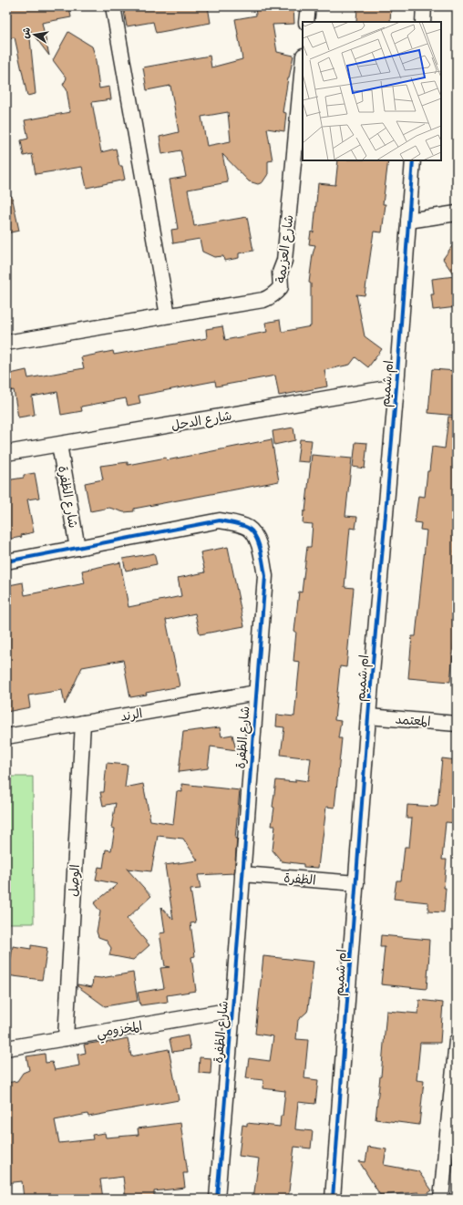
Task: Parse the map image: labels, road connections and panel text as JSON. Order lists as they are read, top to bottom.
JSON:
{
  "streets": {
    "street": [
      "شارع العزيمة",
      "ام شميم",
      "شارع الدحل",
      "شارع الظفرة",
      "الرند",
      "المعتمد",
      "الظفرة",
      "الوصل",
      "المخزومي"
    ]
  },
  "crossings": [
    ["ام شميم", "شارع الدحل"],
    ["ام شميم", "المعتمد"],
    ["ام شميم", "الظفرة"],
    ["شارع الدحل", "شارع الظفرة"],
    ["شارع الظفرة", "الرند"],
    ["شارع الظفرة", "الظفرة"],
    ["شارع الظفرة", "المخزومي"],
    ["الرند", "الوصل"],
    ["الوصل", "المخزومي"]
  ],
  "north": "left"
}
